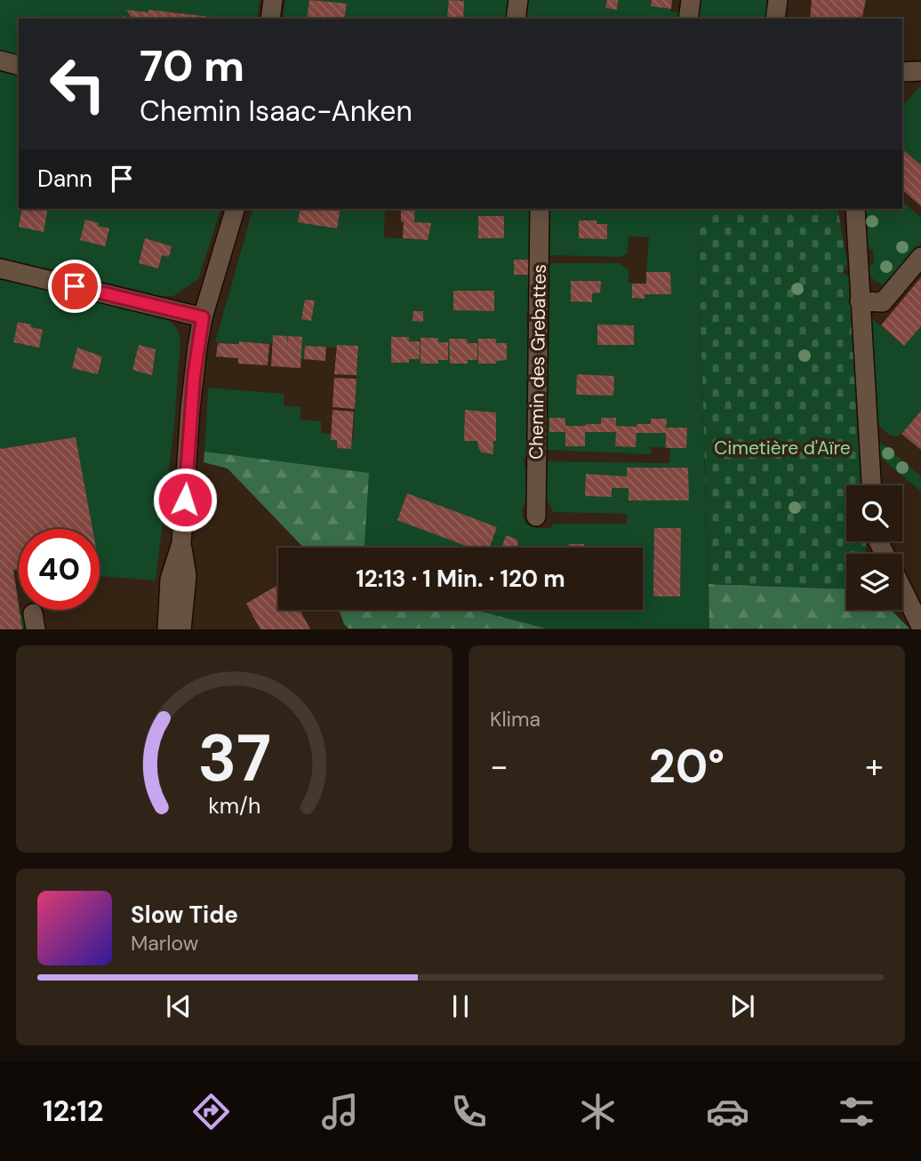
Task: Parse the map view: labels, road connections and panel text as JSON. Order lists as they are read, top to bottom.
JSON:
{
  "streets": {
    "street": ["Chemin des Grebattes"]
  },
  "parks": ["Cimetière d'Aïre"],
  "page": {
    "turn": ["70 m", "Chemin Isaac-Anken"],
    "then": "Dann",
    "limit": "40",
    "trip": "12:13 · 1 Min. · 120 m",
    "tile": "Klima",
    "heat": ["−", "20°", "+"],
    "song": ["Slow Tide", "Marlow"],
    "tabs": "12:12",
    "gauge": ["37", "km/h"]
  }
}
